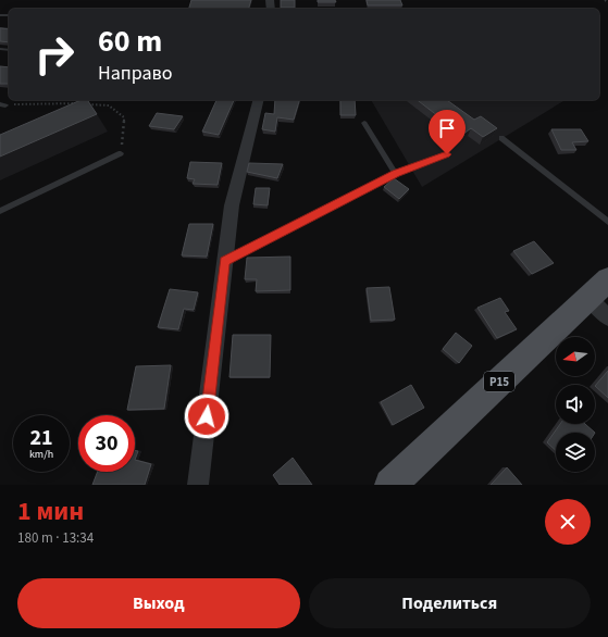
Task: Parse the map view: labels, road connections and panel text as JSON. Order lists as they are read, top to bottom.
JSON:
{
  "streets": {
    "main road": ["Р15"]
  },
  "north": "left",
  "page": {
    "turn": ["60 m", "Направо"],
    "speed": "21 km/h",
    "limit": "30",
    "heading": ["1 мин", "180 m · 13:34"],
    "buttons": ["Выход", "Поделиться"]
  }
}
